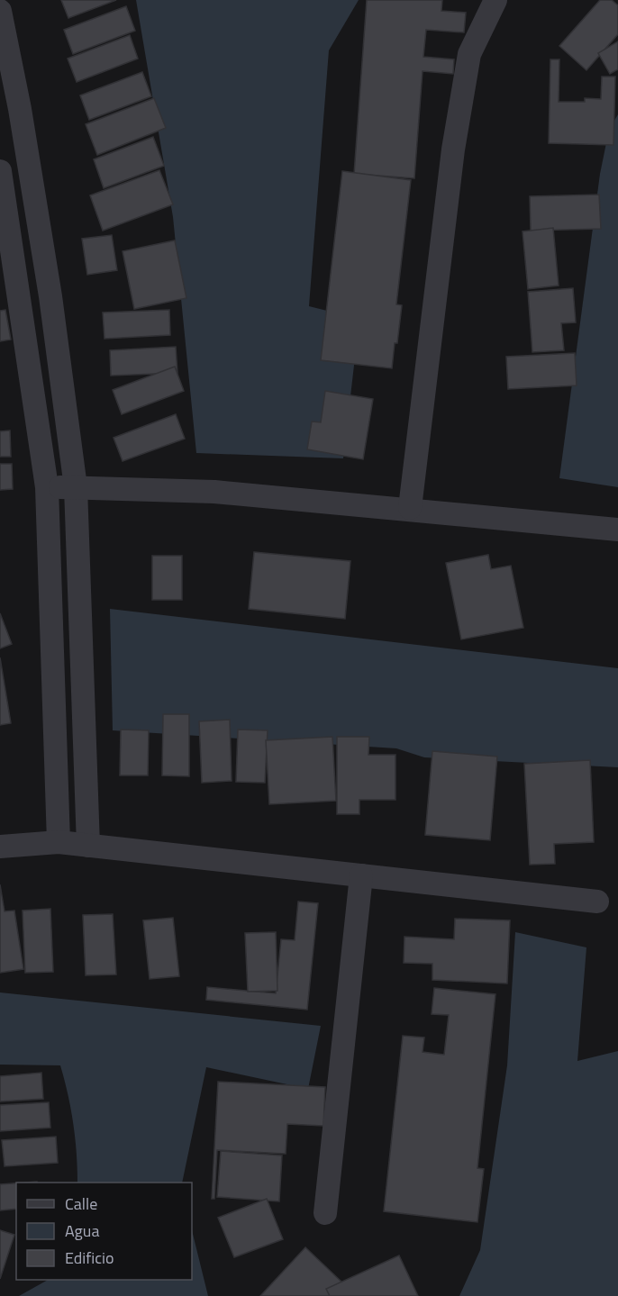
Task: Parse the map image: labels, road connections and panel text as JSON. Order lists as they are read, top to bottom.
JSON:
{
  "legend": ["Calle", "Agua", "Edificio"]
}
